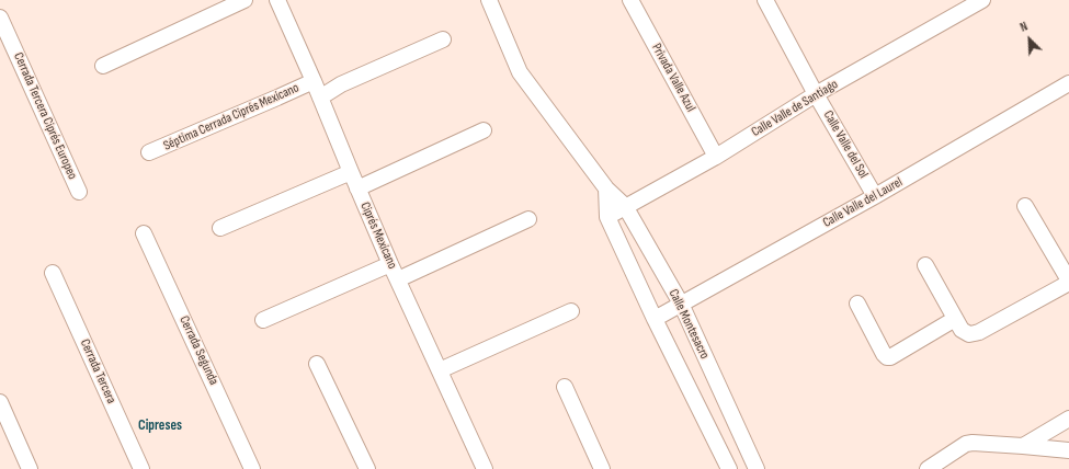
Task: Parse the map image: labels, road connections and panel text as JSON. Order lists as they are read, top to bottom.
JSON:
{
  "streets": {
    "street": [
      "Privada Valle Azul",
      "Calle Valle de Santiago",
      "Cerrada Tercera Ciprés Europeo",
      "Séptima Cerrada Ciprés Mexicano",
      "Calle Valle del Sol",
      "Calle Valle del Laurel",
      "Ciprés Mexicano",
      "Calle Montesacro",
      "Cerrada Segunda",
      "Cerrada Tercera"
    ]
  },
  "crossings": [
    ["Privada Valle Azul", "Calle Valle de Santiago"],
    ["Calle Valle de Santiago", "Calle Valle del Sol"],
    ["Calle Valle de Santiago", "Calle Montesacro"],
    ["Séptima Cerrada Ciprés Mexicano", "Ciprés Mexicano"],
    ["Calle Valle del Sol", "Calle Valle del Laurel"],
    ["Calle Valle del Laurel", "Calle Montesacro"]
  ],
  "districts": ["Cipreses"],
  "north": "top left"
}
